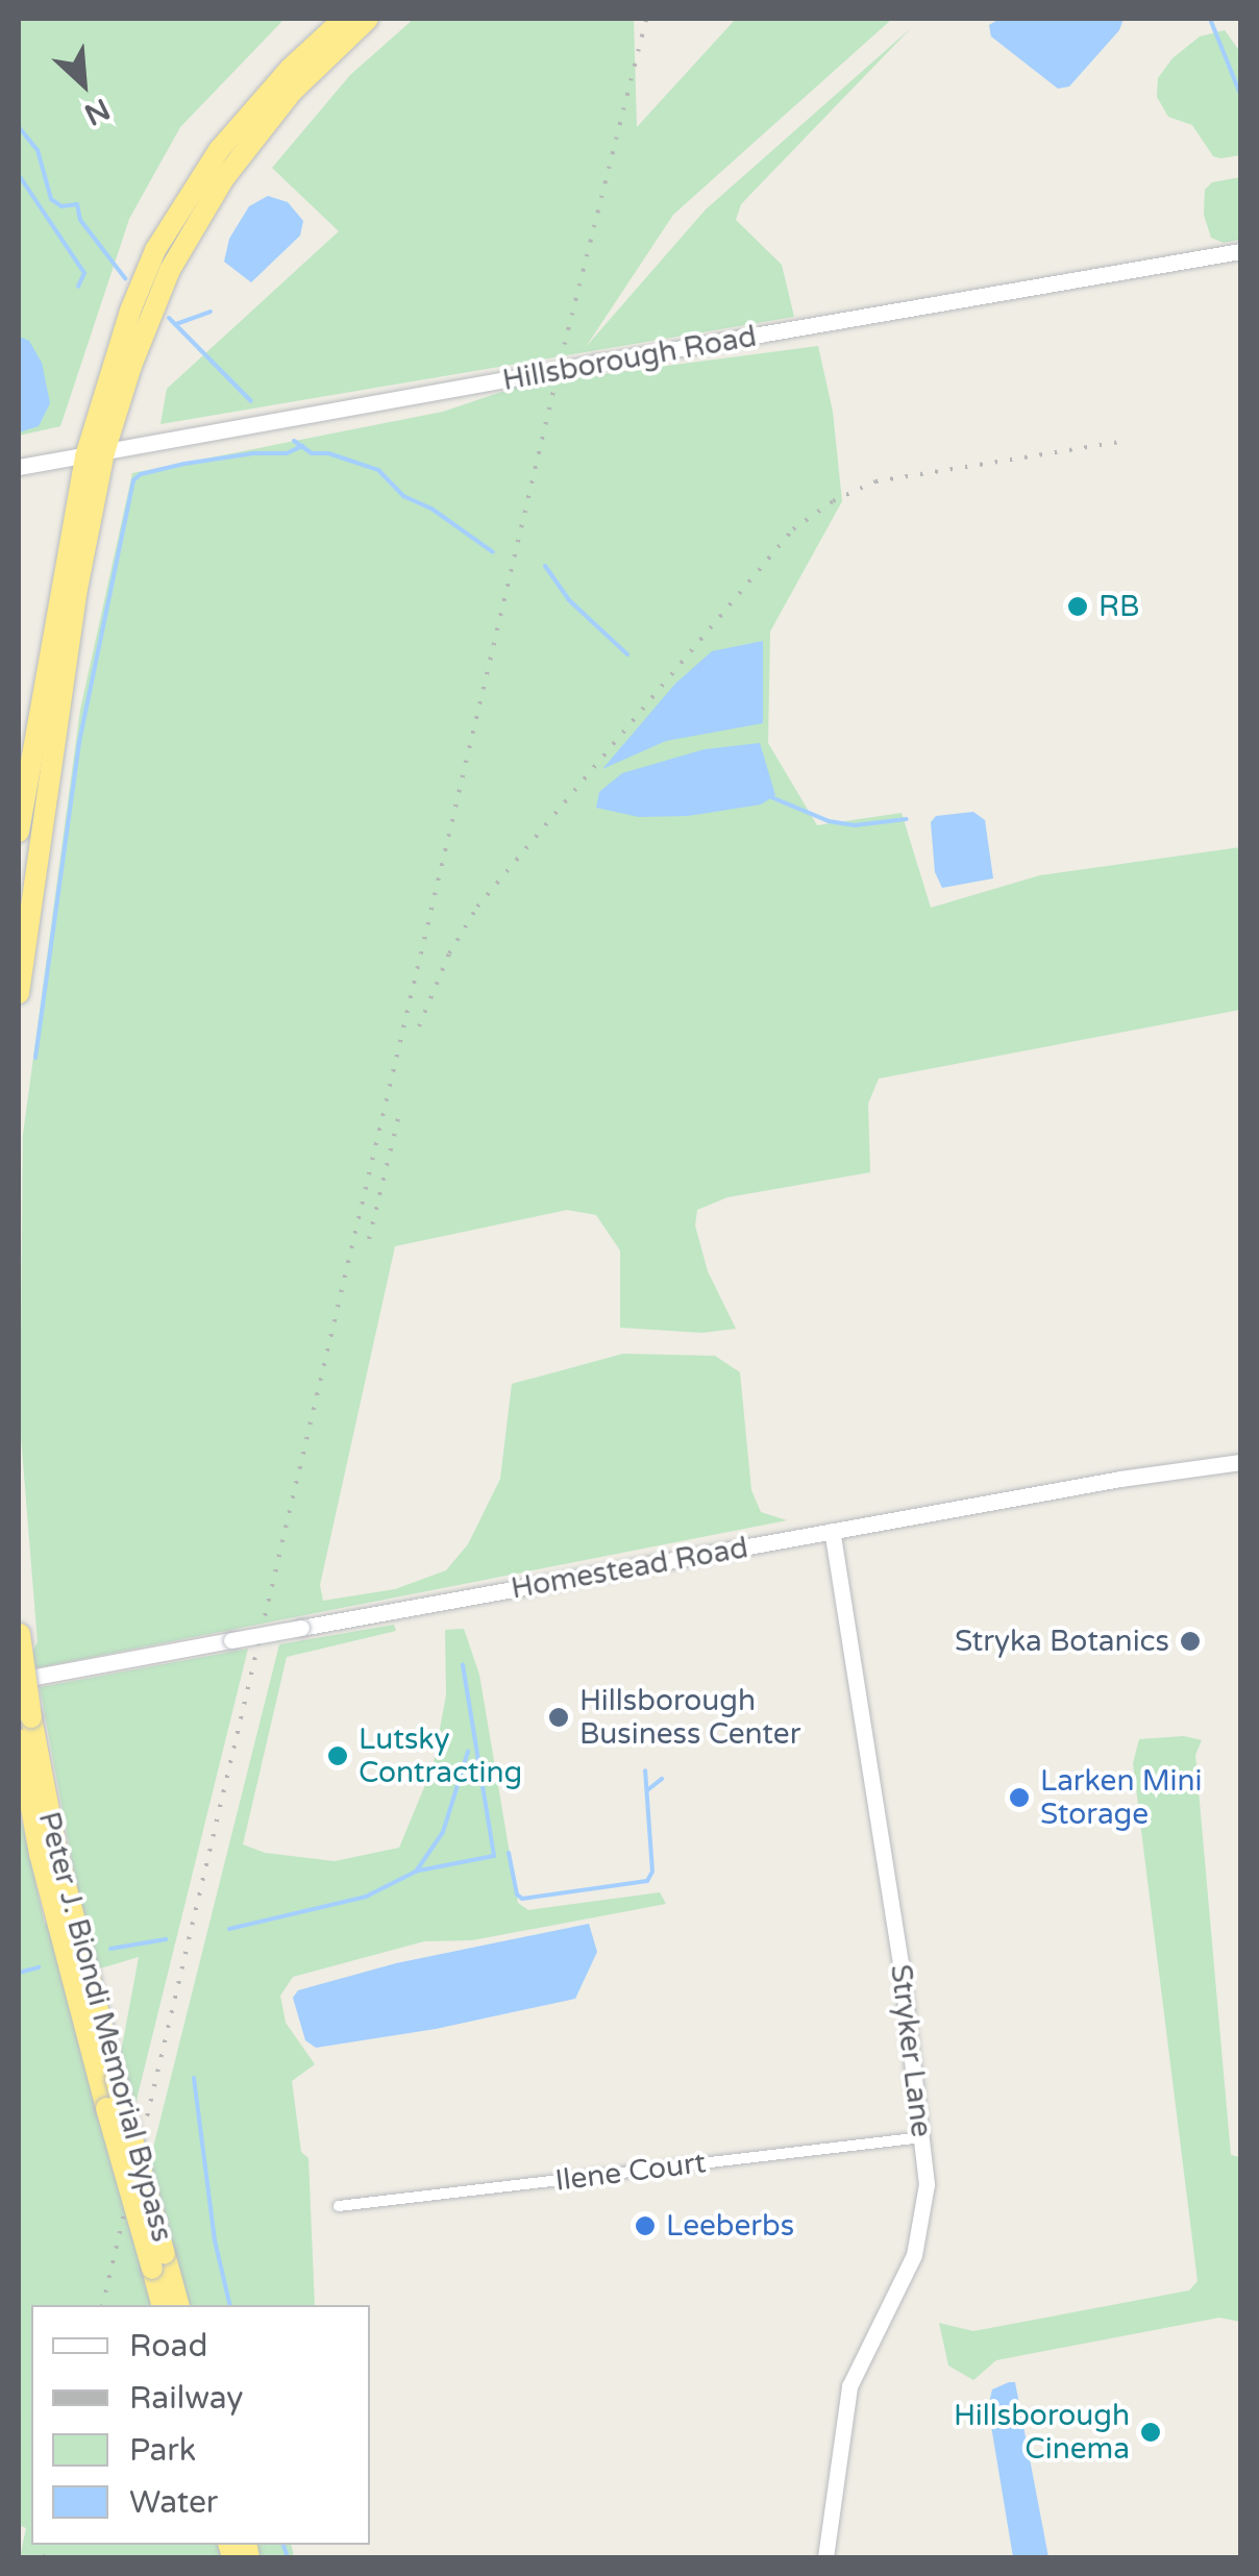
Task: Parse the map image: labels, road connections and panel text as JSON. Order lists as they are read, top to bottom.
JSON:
{
  "streets": {
    "highway": ["Peter J. Biondi Memorial Bypass"],
    "street": [
      "Hillsborough Road",
      "Homestead Road",
      "Stryker Lane",
      "Ilene Court"
    ]
  },
  "crossings": [
    ["Homestead Road", "Stryker Lane"],
    ["Stryker Lane", "Ilene Court"]
  ],
  "places": [
    "RB",
    "Stryka Botanics",
    "Hillsborough Business Center",
    "Lutsky Contracting",
    "Larken Mini Storage",
    "Leeberbs",
    "Hillsborough Cinema"
  ],
  "legend": [
    "Road",
    "Railway",
    "Park",
    "Water"
  ],
  "north": "bottom right"
}
